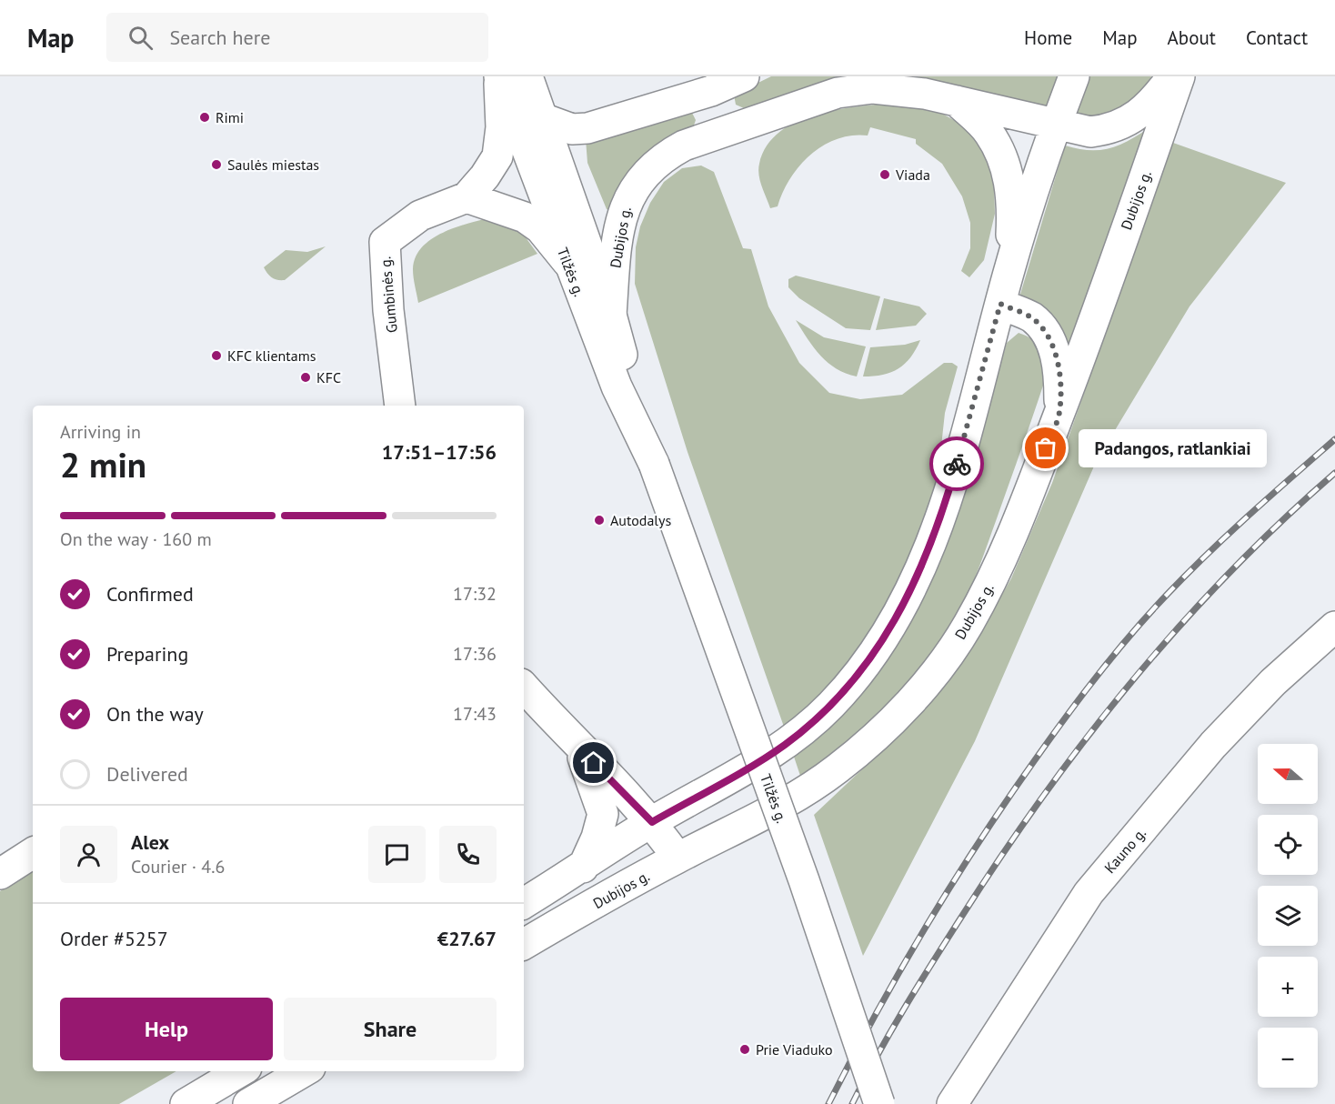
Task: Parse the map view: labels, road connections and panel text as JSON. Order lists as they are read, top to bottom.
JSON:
{
  "streets": {
    "main road": [
      "Dubijos g.",
      "Tilžės g.",
      "Gumbinės g.",
      "Kauno g."
    ]
  },
  "crossings": [
    ["Dubijos g.", "Tilžės g."]
  ],
  "places": [
    "Rimi",
    "Saulės miestas",
    "Viada",
    "KFC klientams",
    "KFC",
    "Padangos, ratlankiai",
    "Autodalys",
    "Prie Viaduko"
  ],
  "north": "left",
  "page": {
    "header": "Map",
    "search": "Search here",
    "nav": [
      "Home",
      "Map",
      "About",
      "Contact"
    ],
    "heading": ["2 min", "Arriving in", "17:51–17:56"],
    "panel": [
      "Alex",
      "Courier · 4.6",
      "Order #5257",
      "€27.67"
    ],
    "bubble": "Padangos, ratlankiai",
    "bar": "On the way · 160 m",
    "list": [
      ["Confirmed", "17:32"],
      ["Preparing", "17:36"],
      ["On the way", "17:43"],
      "Delivered"
    ],
    "map_buttons": ["+", "−"],
    "buttons": ["Help", "Share"]
  }
}
